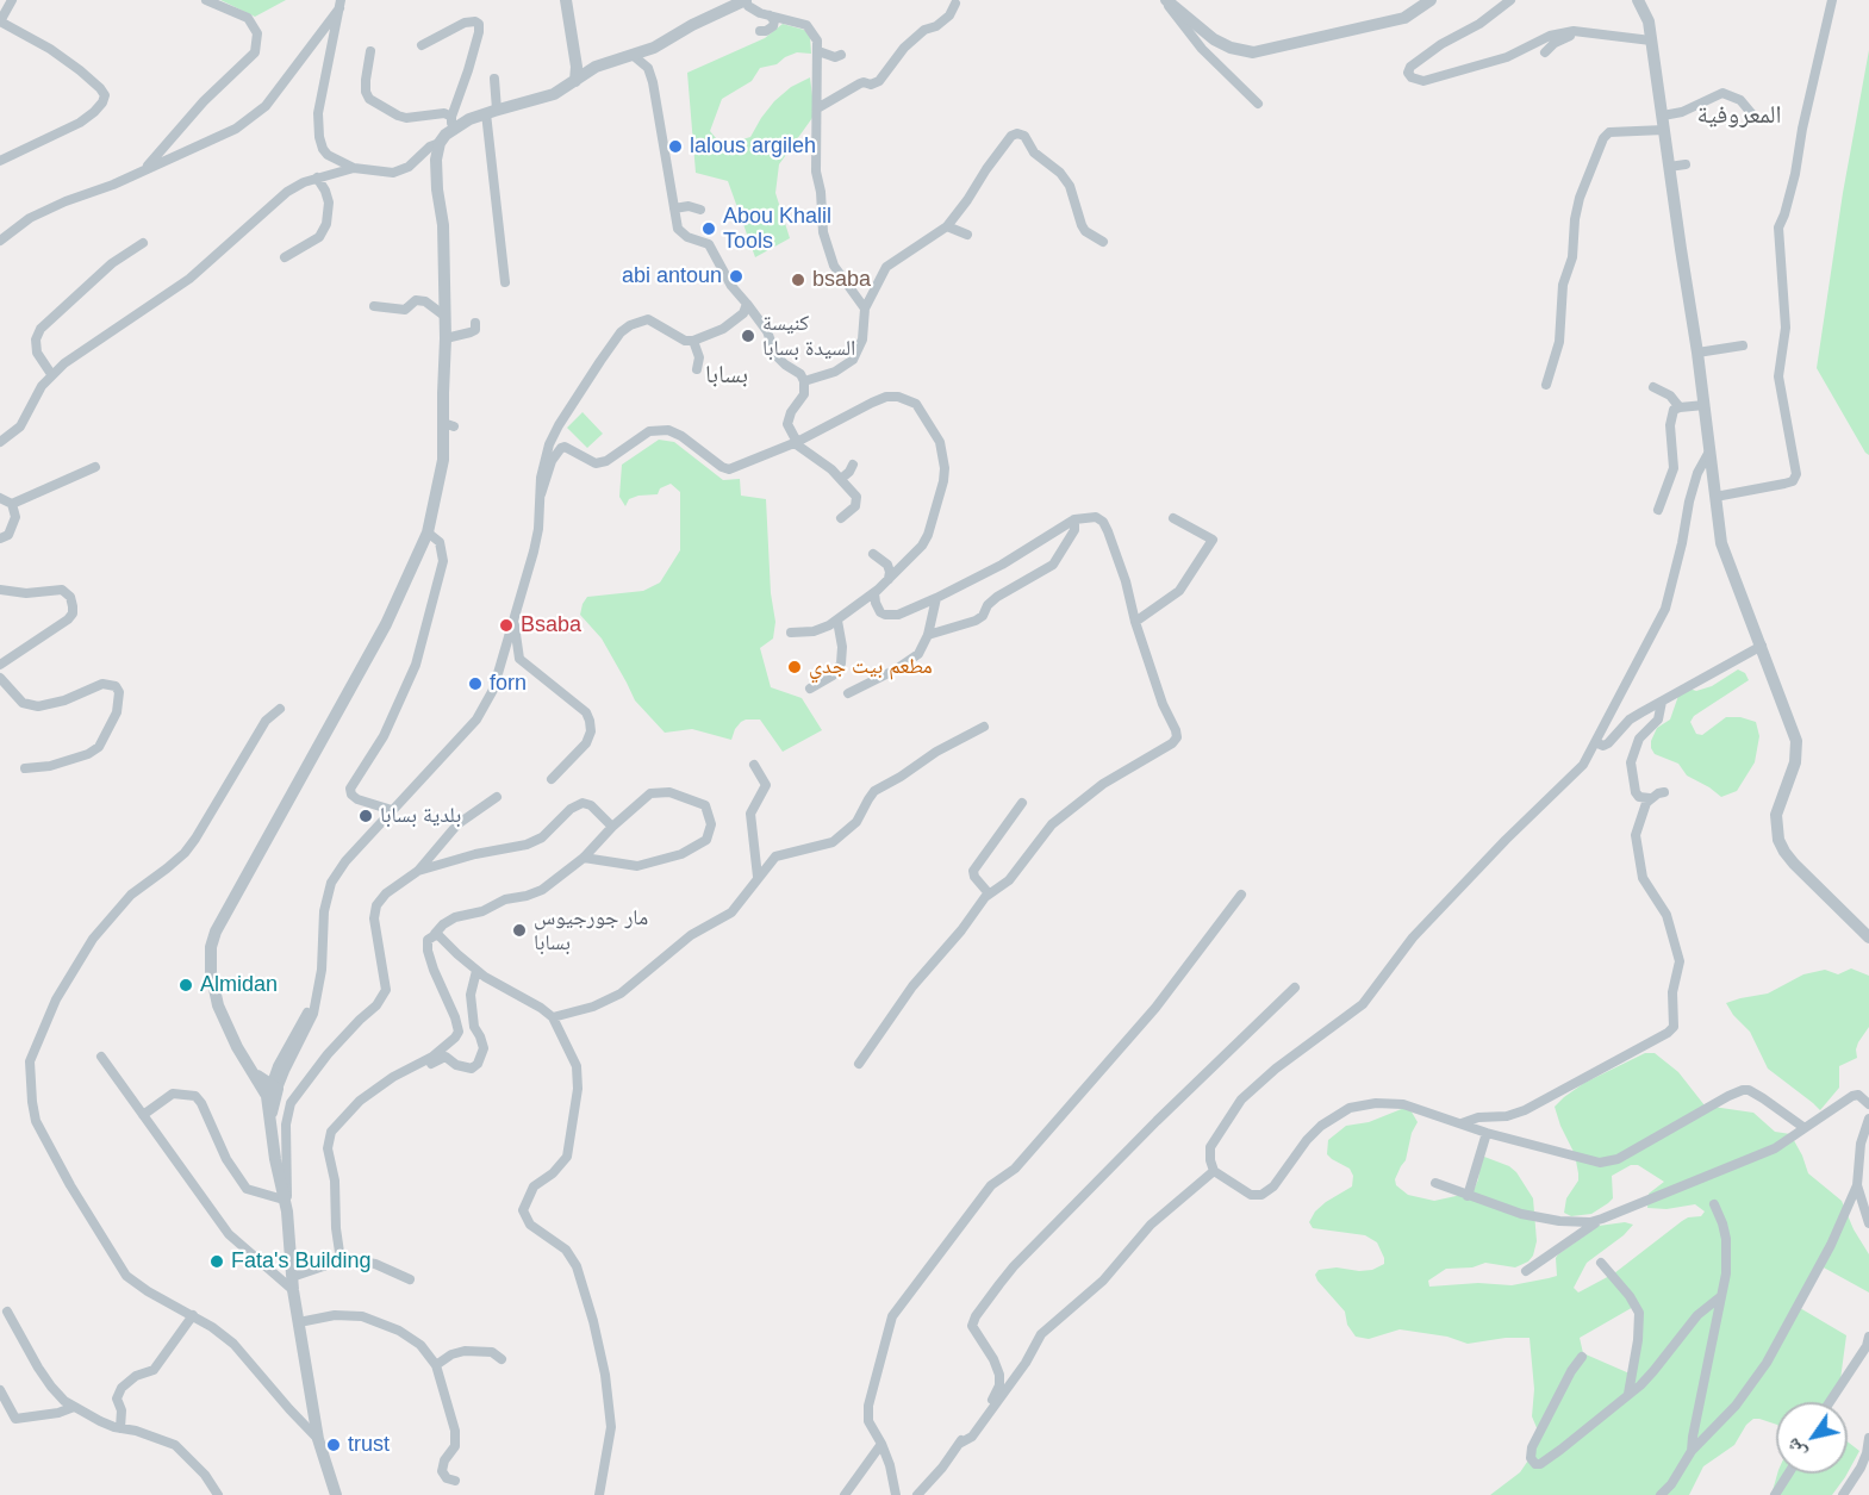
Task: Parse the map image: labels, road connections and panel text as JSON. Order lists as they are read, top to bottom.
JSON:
{
  "districts": ["المعروفية", "بسابا"],
  "places": [
    "lalous argileh",
    "Abou Khalil Tools",
    "abi antoun",
    "bsaba",
    "كنيسة السيدة بسابا",
    "Bsaba",
    "مطعم بيت جدي",
    "forn",
    "بلدية بسابا",
    "مار جورجيوس بسابا",
    "Almidan",
    "Fata's Building",
    "trust"
  ],
  "north": "bottom left"
}
